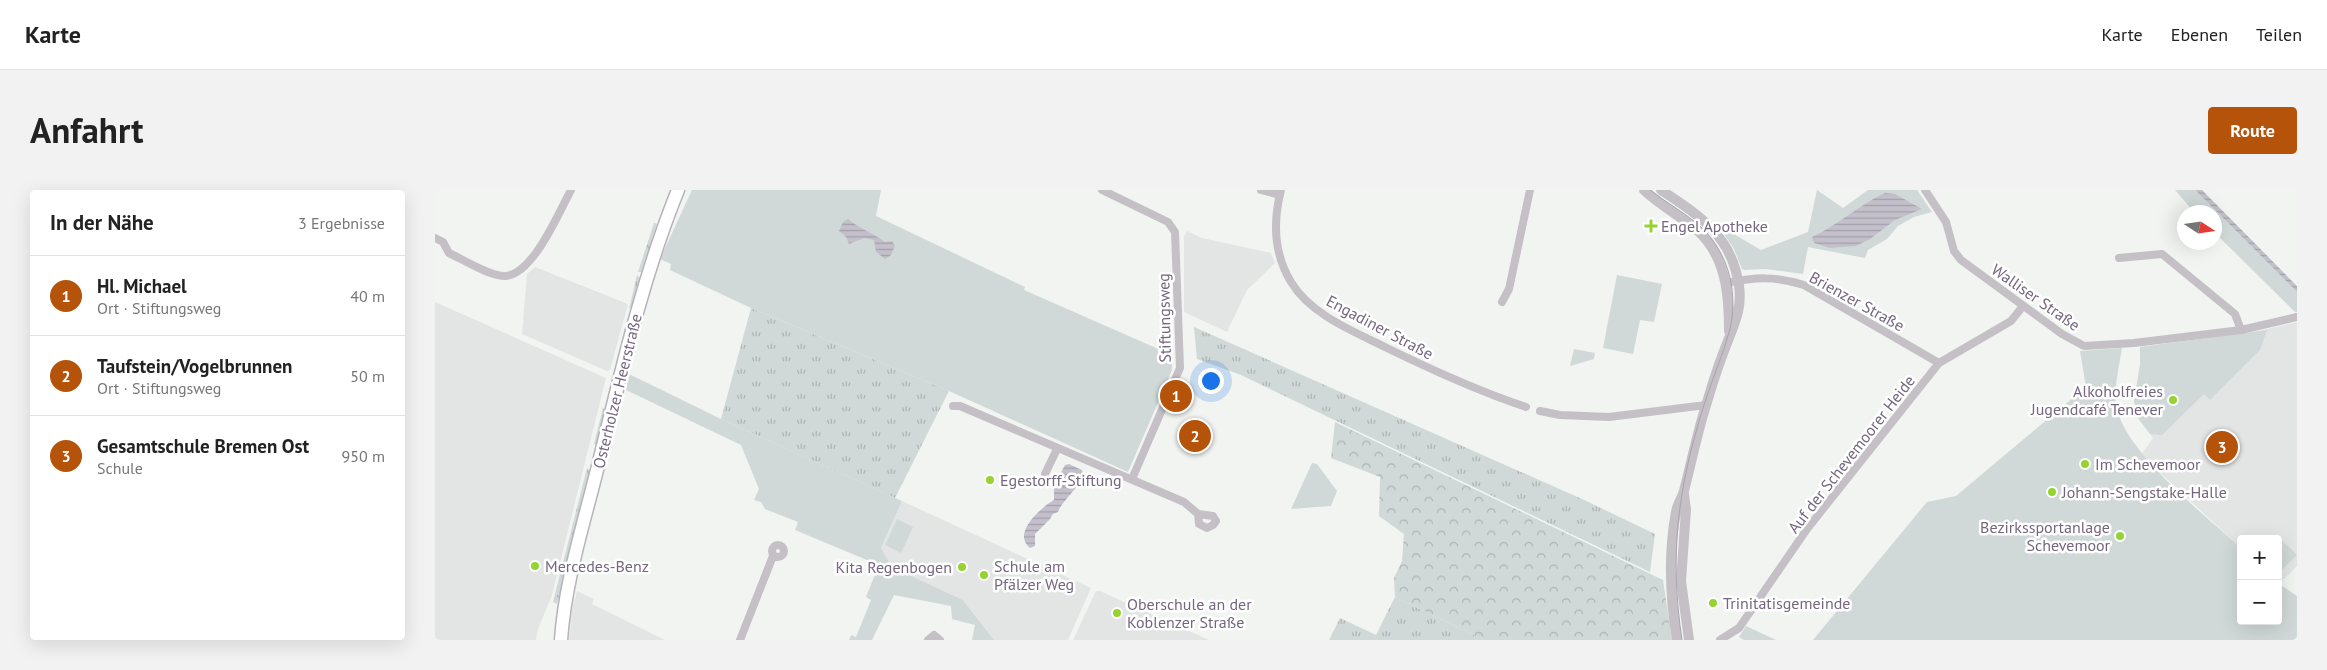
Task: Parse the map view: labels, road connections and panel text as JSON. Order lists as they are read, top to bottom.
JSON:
{
  "streets": {
    "main road": ["Osterholzer Heerstraße"],
    "street": [
      "Walliser Straße",
      "Brienzer Straße",
      "Stiftungsweg",
      "Engadiner Straße",
      "Auf der Schevemoorer Heide"
    ]
  },
  "crossings": [
    ["Walliser Straße", "Auf der Schevemoorer Heide"],
    ["Brienzer Straße", "Auf der Schevemoorer Heide"]
  ],
  "places": {
    "health": ["Engel Apotheke"],
    "other": [
      "Alkoholfreies Jugendcafé Tenever",
      "Im Schevemoor",
      "Egestorff-Stiftung",
      "Johann-Sengstake-Halle",
      "Bezirkssportanlage Schevemoor",
      "Mercedes-Benz",
      "Kita Regenbogen",
      "Schule am Pfälzer Weg",
      "Trinitatisgemeinde",
      "Oberschule an der Koblenzer Straße"
    ]
  },
  "north": "right",
  "page": {
    "header": "Karte",
    "nav": ["Karte", "Ebenen", "Teilen"],
    "title": "Anfahrt",
    "buttons": "Route",
    "heading": ["In der Nähe", "3 Ergebnisse"],
    "list": [
      {
        "mark": "1",
        "name": "Hl. Michael",
        "note": "Ort · Stiftungsweg",
        "value": "40 m"
      },
      {
        "mark": "2",
        "name": "Taufstein/Vogelbrunnen",
        "note": "Ort · Stiftungsweg",
        "value": "50 m"
      },
      {
        "mark": "3",
        "name": "Gesamtschule Bremen Ost",
        "note": "Schule",
        "value": "950 m"
      }
    ],
    "pins": ["1", "2", "3"],
    "map_buttons": ["+", "−"]
  }
}
